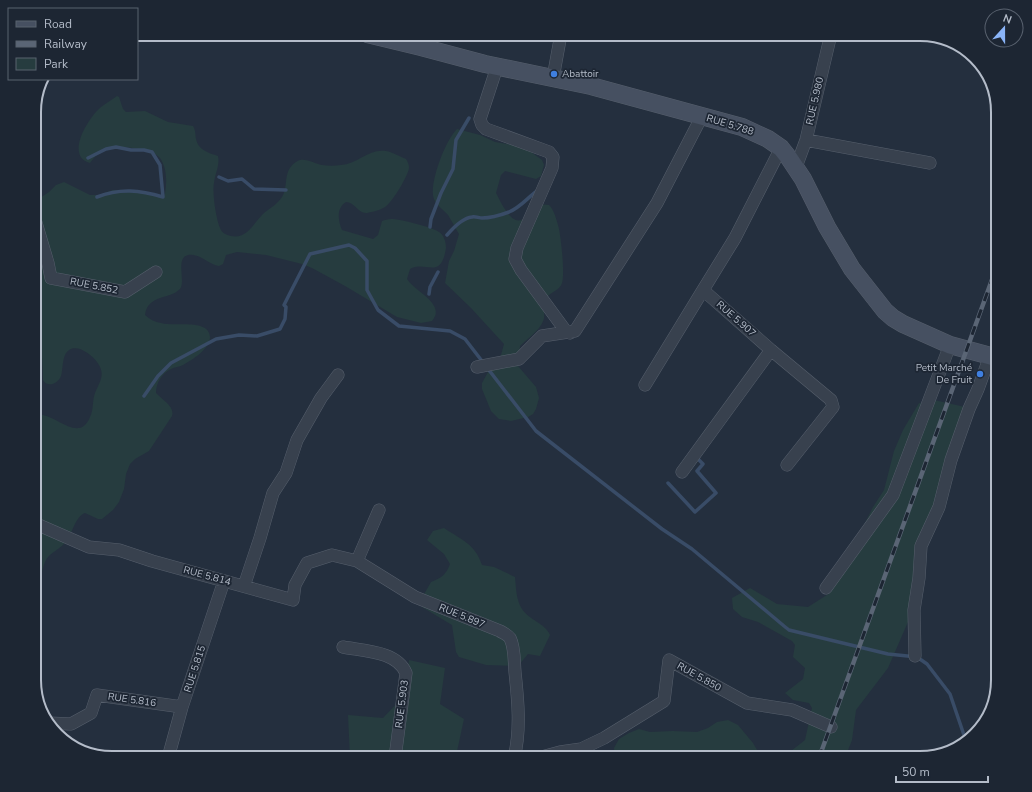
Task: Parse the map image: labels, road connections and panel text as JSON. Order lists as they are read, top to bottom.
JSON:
{
  "streets": {
    "street": [
      "RUE 5.980",
      "RUE 5.788",
      "RUE 5.852",
      "RUE 5.907",
      "RUE 5.814",
      "RUE 5.897",
      "RUE 5.815",
      "RUE 5.850",
      "RUE 5.816",
      "RUE 5.903"
    ]
  },
  "crossings": [
    ["RUE 5.980", "RUE 5.788"],
    ["RUE 5.814", "RUE 5.897"],
    ["RUE 5.814", "RUE 5.815"],
    ["RUE 5.815", "RUE 5.816"]
  ],
  "places": ["Abattoir", "Petit Marché De Fruit"],
  "legend": ["Road", "Railway", "Park"],
  "scale_bar": "50 m",
  "north": "top"
}
